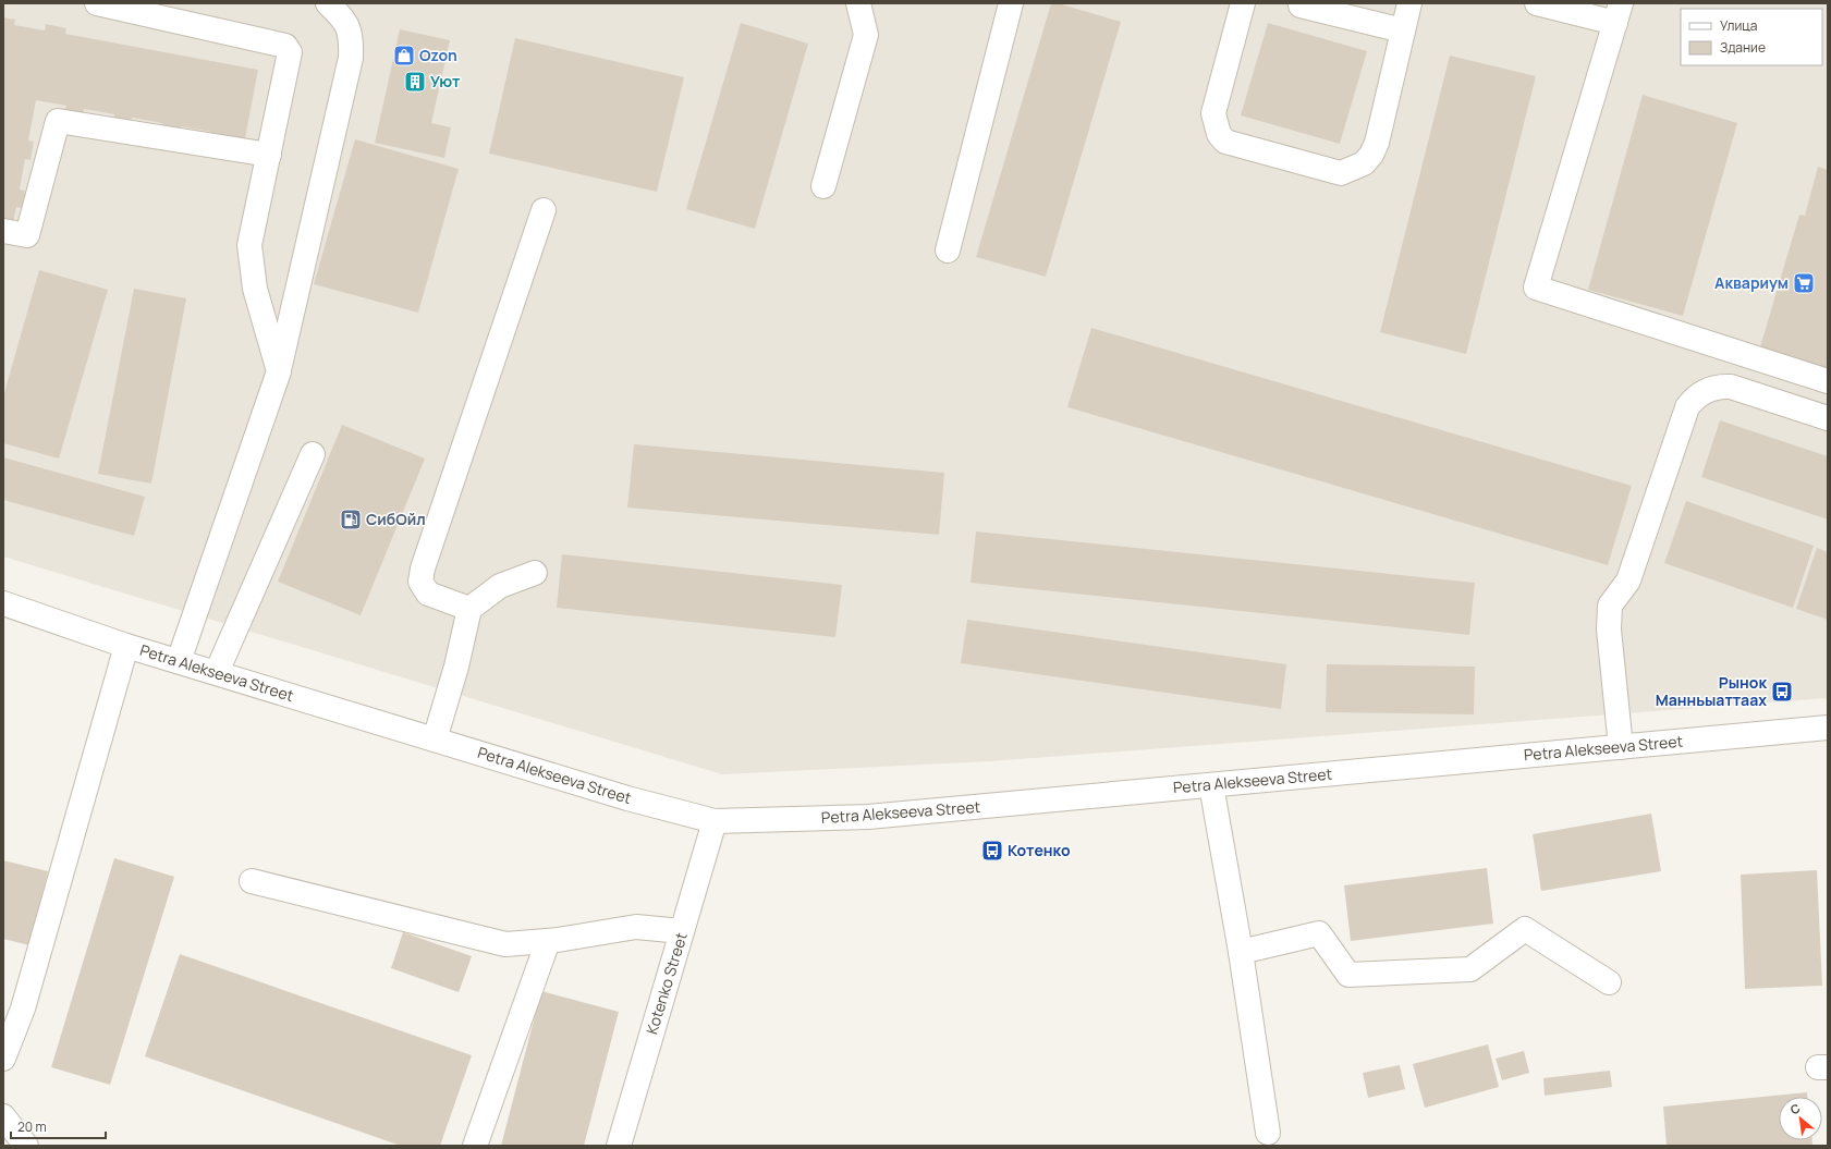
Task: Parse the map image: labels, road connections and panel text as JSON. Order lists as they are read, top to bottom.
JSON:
{
  "streets": {
    "street": ["Petra Alekseeva Street", "Kotenko Street"]
  },
  "crossings": [
    ["Petra Alekseeva Street", "Kotenko Street"]
  ],
  "places": {
    "shop": ["Ozon"],
    "building": ["Уют"],
    "supermarket": ["Аквариум"],
    "fuel station": ["СибОйл"],
    "bus stop": ["Рынок Манньыаттаах", "Котенко"]
  },
  "legend": ["Улица", "Здание"],
  "scale_bar": "20 m",
  "north": "top left"
}
